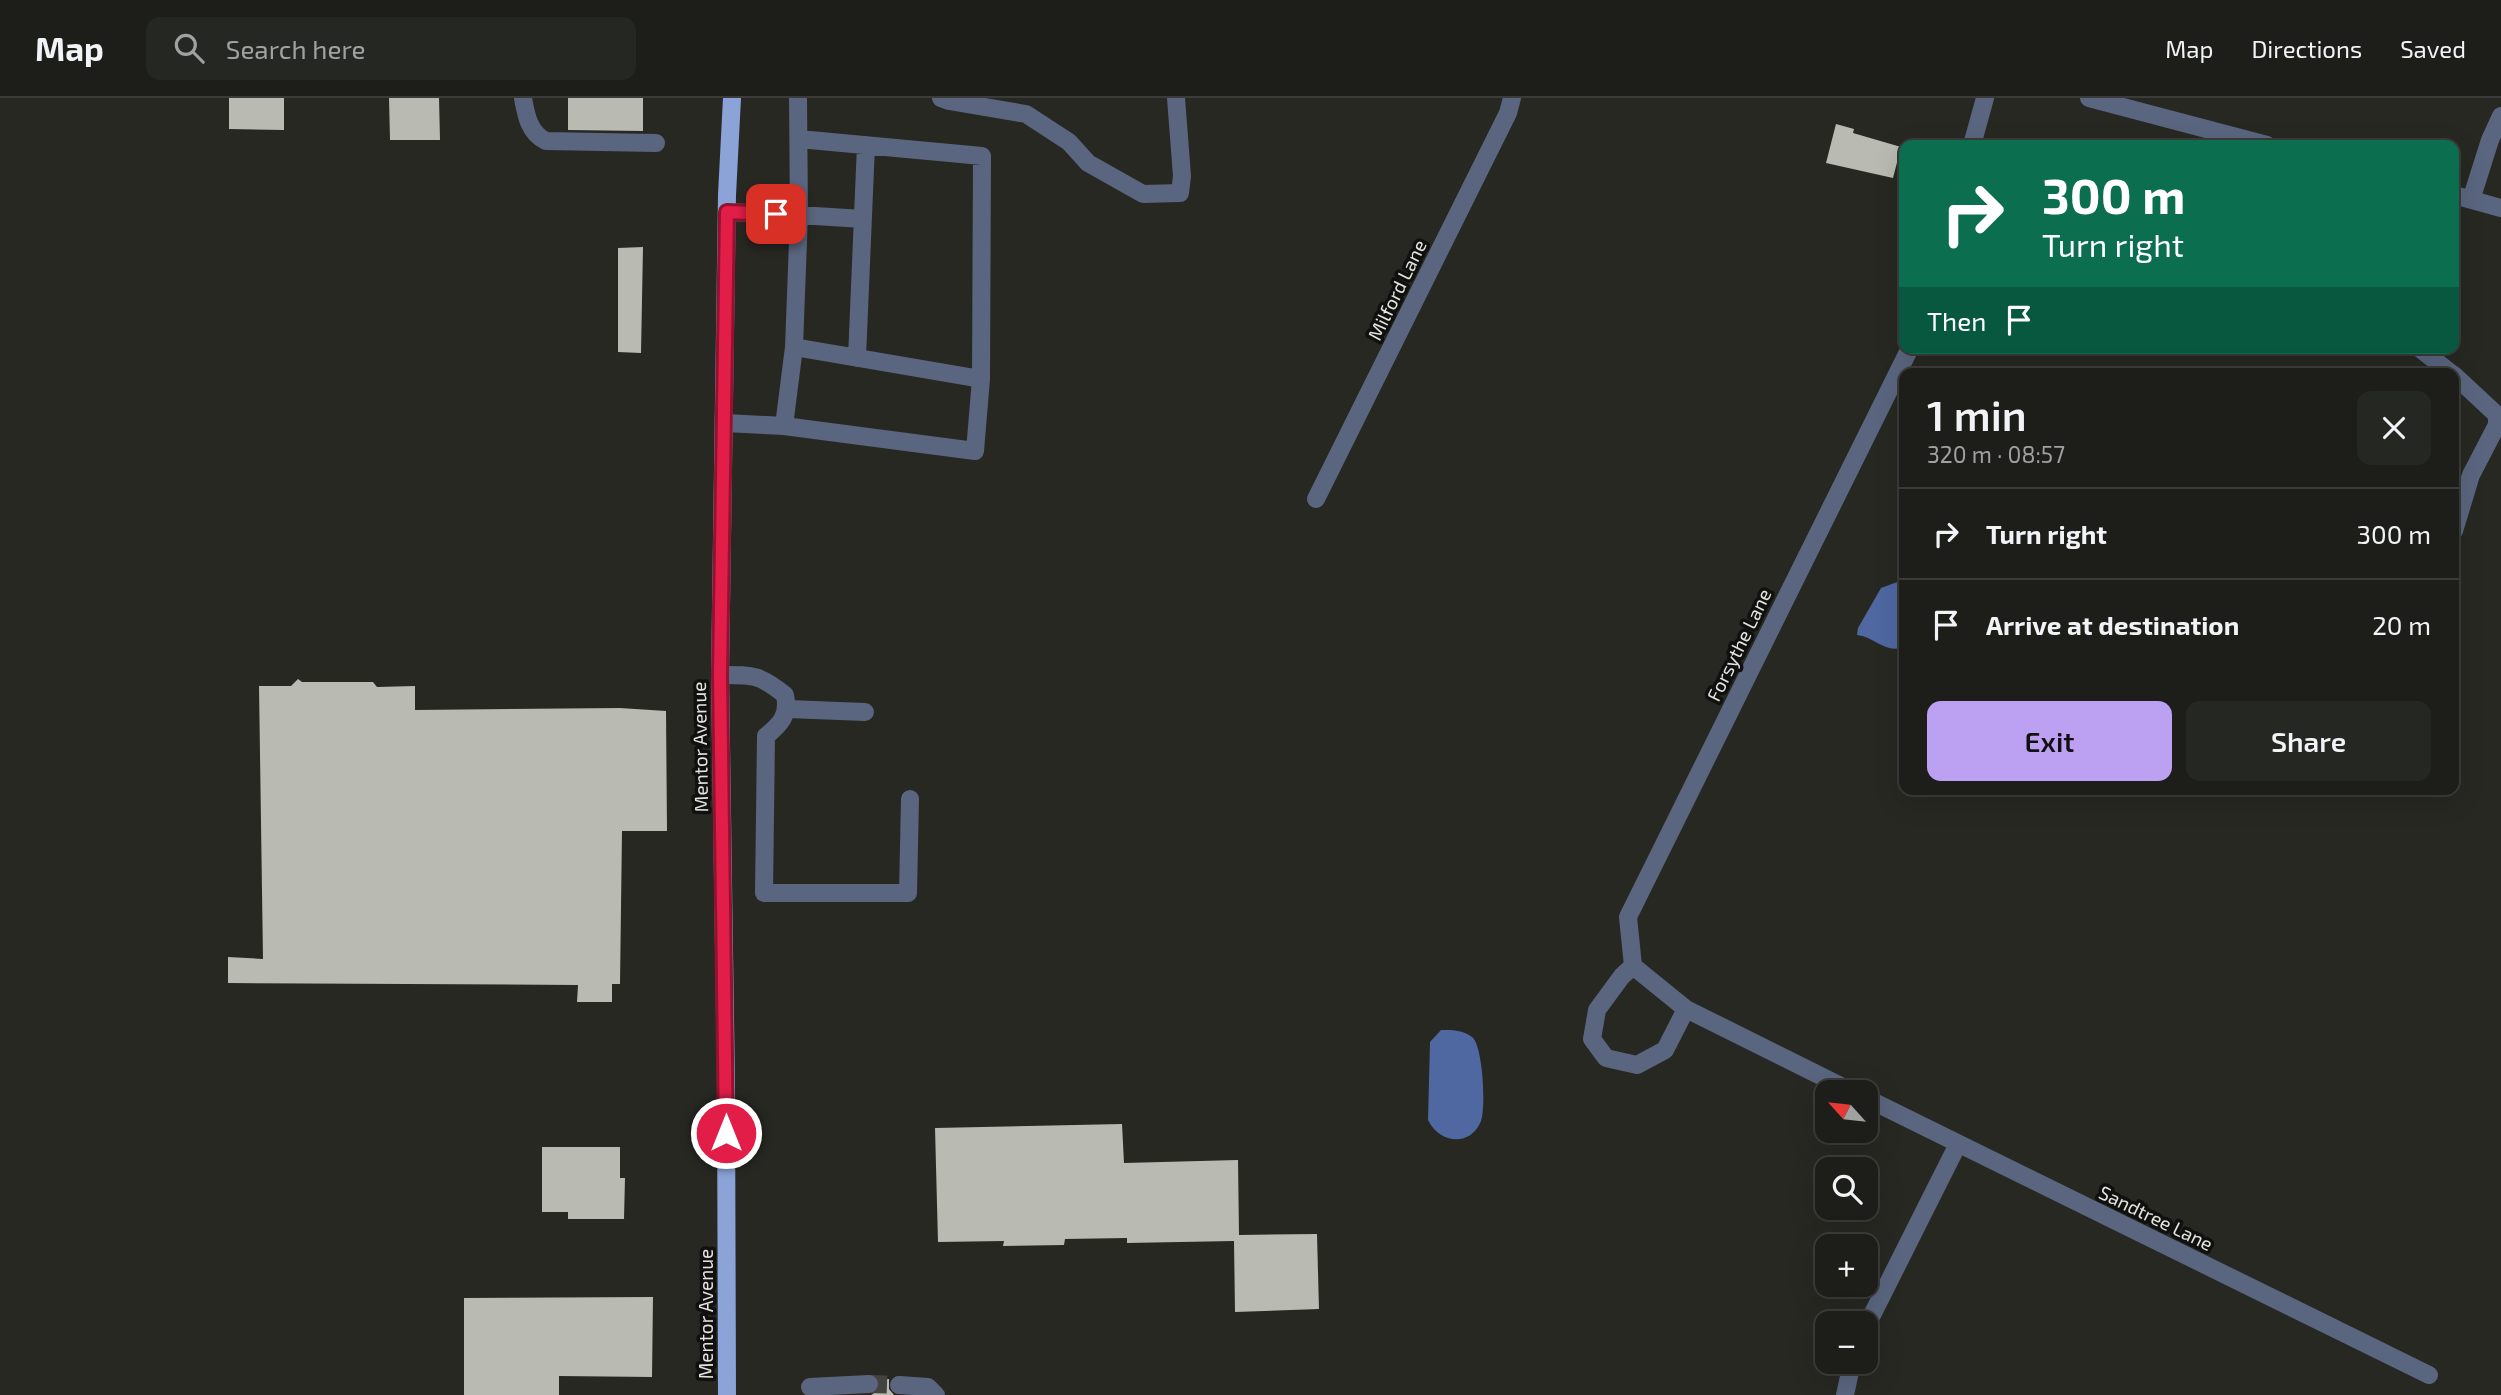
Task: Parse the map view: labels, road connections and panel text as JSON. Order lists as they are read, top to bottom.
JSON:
{
  "streets": {
    "main road": ["Mentor Avenue"],
    "street": ["Milford Lane", "Forsythe Lane", "Sandtree Lane"]
  },
  "north": "top left",
  "page": {
    "header": "Map",
    "search": "Search here",
    "nav": ["Map", "Directions", "Saved"],
    "turn": ["300 m", "Turn right"],
    "then": "Then",
    "heading": ["1 min", "320 m · 08:57"],
    "list": [
      {
        "name": "Turn right",
        "value": "300 m"
      },
      {
        "name": "Arrive at destination",
        "value": "20 m"
      }
    ],
    "buttons": ["Exit", "Share"],
    "map_buttons": ["+", "−"]
  }
}
